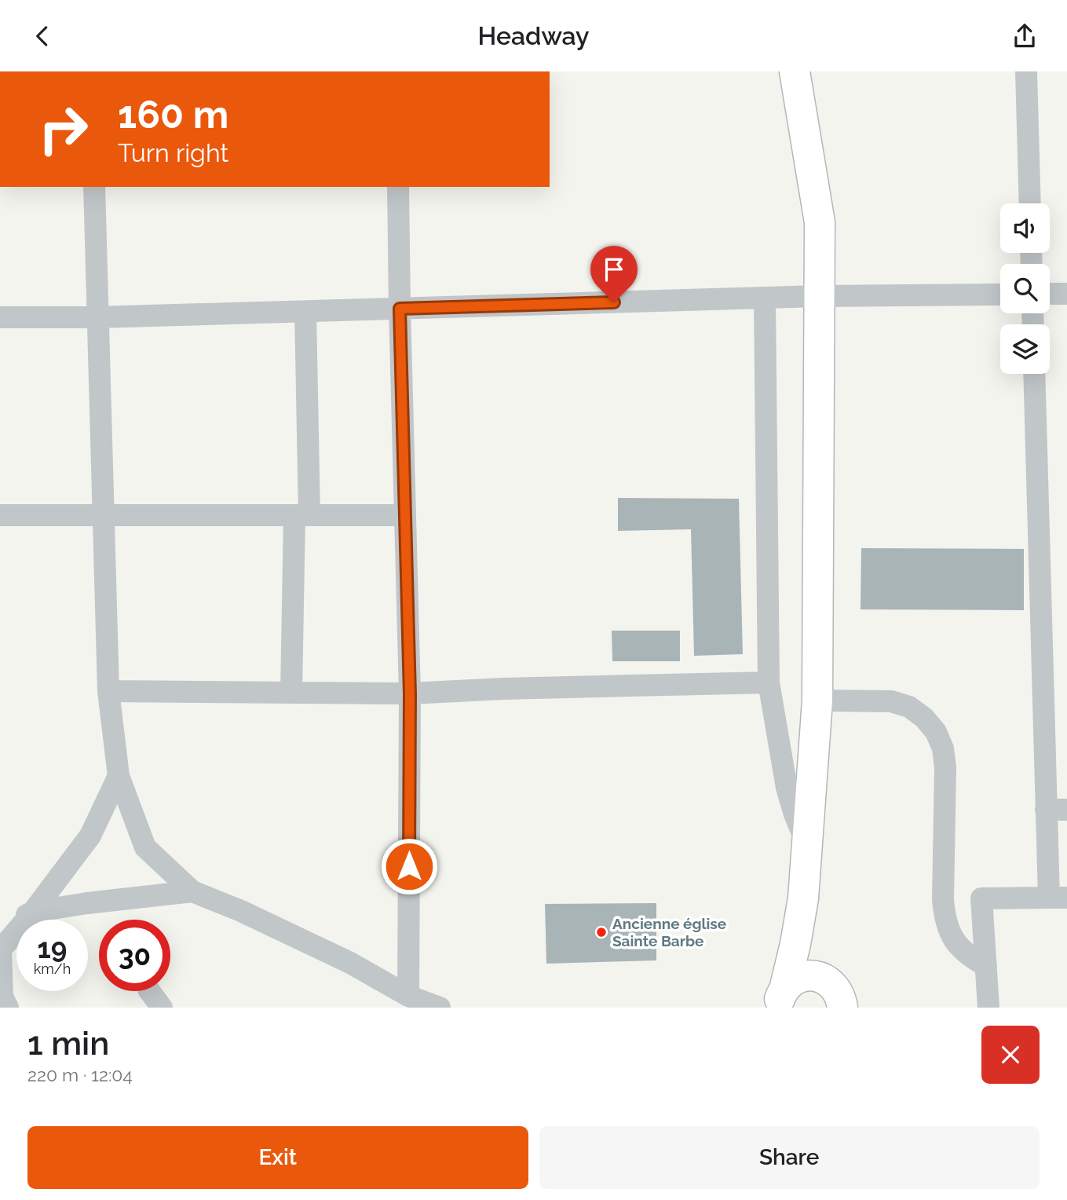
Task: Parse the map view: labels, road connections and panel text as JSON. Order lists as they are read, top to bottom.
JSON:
{
  "places": ["Ancienne église Sainte Barbe"],
  "page": {
    "header": "Headway",
    "turn": ["160 m", "Turn right"],
    "speed": "19 km/h",
    "limit": "30",
    "heading": ["1 min", "220 m · 12:04"],
    "buttons": ["Exit", "Share"]
  }
}
